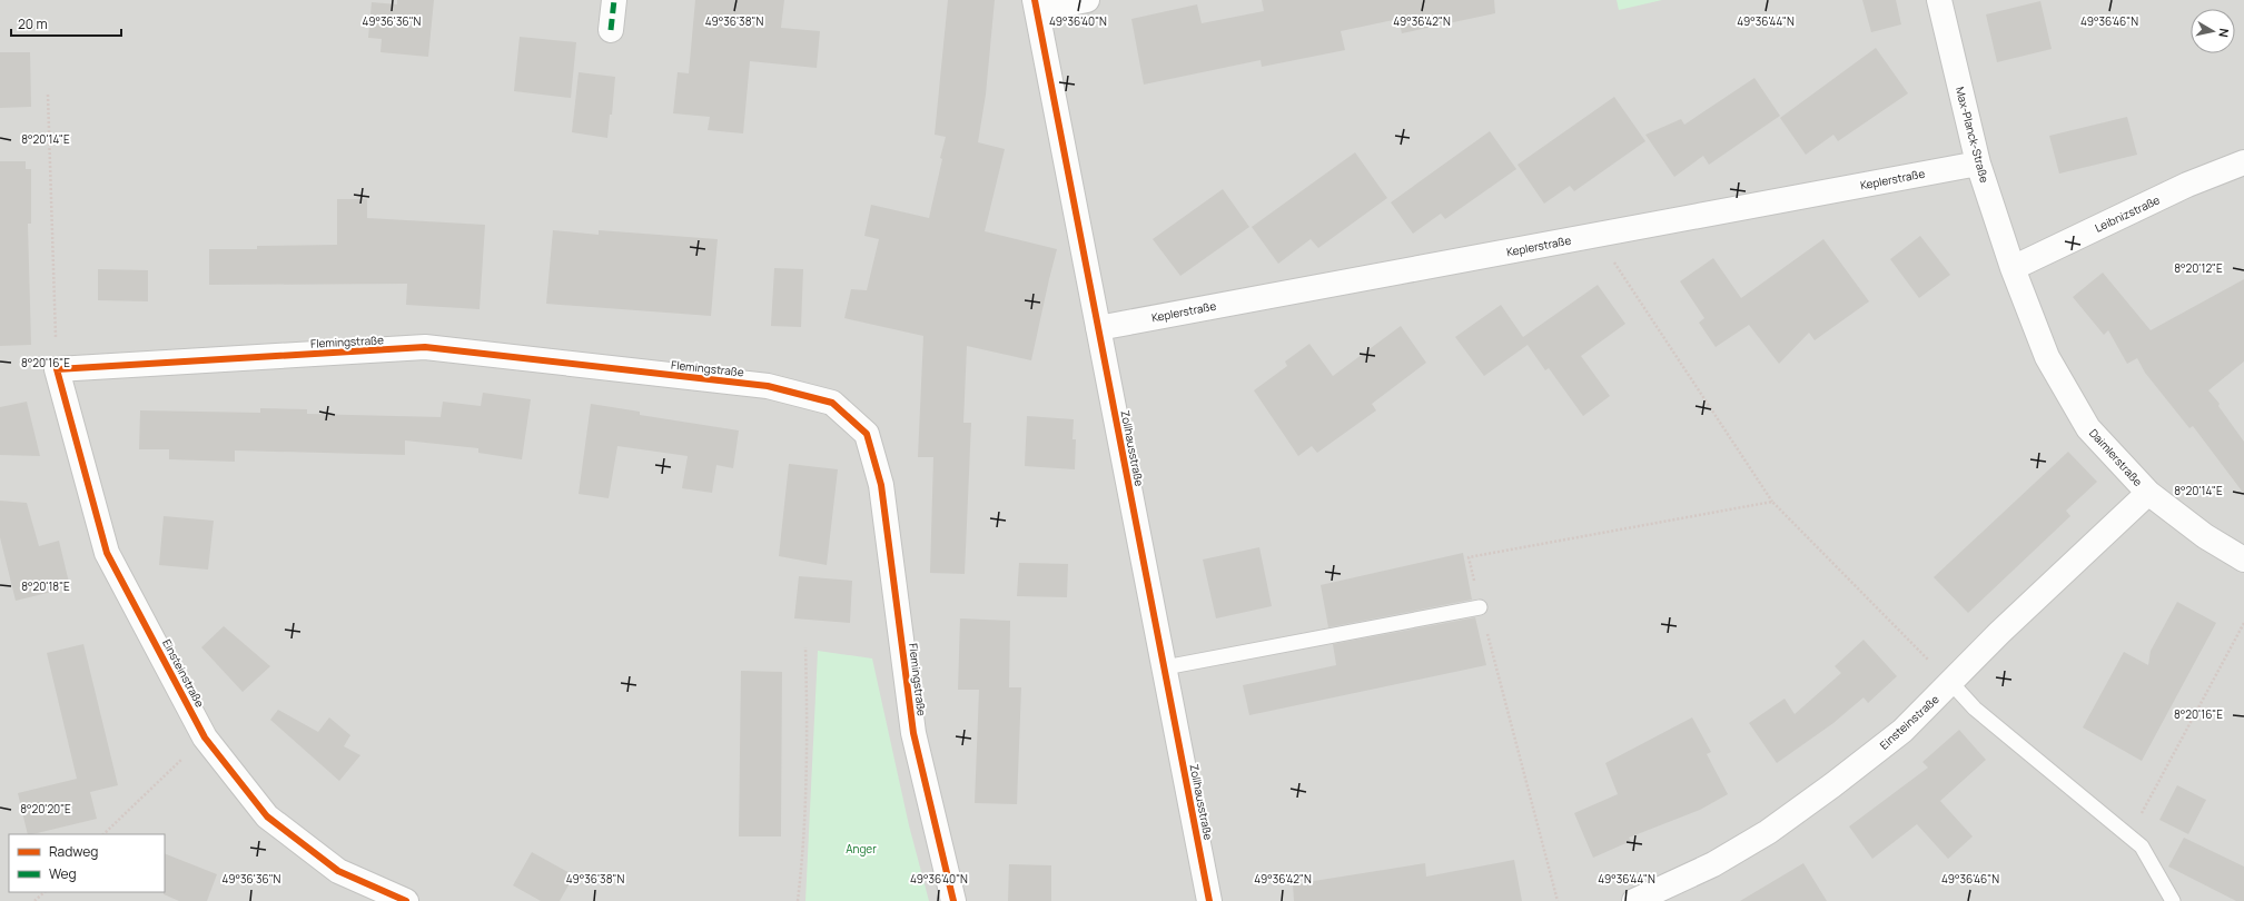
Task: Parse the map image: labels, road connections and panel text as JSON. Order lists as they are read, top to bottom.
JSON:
{
  "streets": {
    "street": [
      "Max-Planck-Straße",
      "Keplerstraße",
      "Leibnizstraße",
      "Flemingstraße",
      "Zollhausstraße",
      "Daimlerstraße",
      "Einsteinstraße"
    ]
  },
  "crossings": [
    ["Max-Planck-Straße", "Keplerstraße"],
    ["Max-Planck-Straße", "Leibnizstraße"],
    ["Max-Planck-Straße", "Daimlerstraße"],
    ["Keplerstraße", "Zollhausstraße"],
    ["Leibnizstraße", "Daimlerstraße"],
    ["Flemingstraße", "Einsteinstraße"],
    ["Daimlerstraße", "Einsteinstraße"]
  ],
  "parks": ["Anger"],
  "legend": ["Radweg", "Weg"],
  "scale_bar": "20 m",
  "north": "right",
  "coordinates": [
    "49°36'36\"N",
    "49°36'38\"N",
    "49°36'40\"N",
    "49°36'42\"N",
    "49°36'44\"N",
    "49°36'46\"N",
    "8°20'14\"E",
    "8°20'12\"E",
    "8°20'16\"E",
    "8°20'18\"E",
    "8°20'20\"E"
  ]
}
